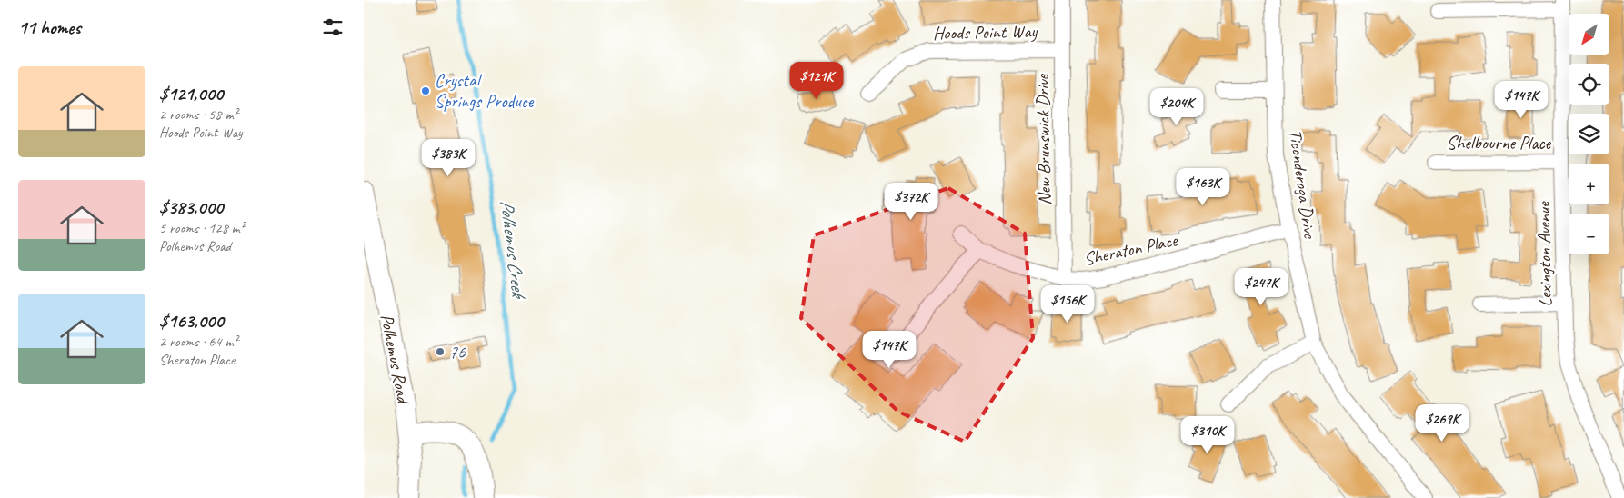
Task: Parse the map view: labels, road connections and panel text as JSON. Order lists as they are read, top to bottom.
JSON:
{
  "streets": {
    "main road": ["Polhemus Road"],
    "street": [
      "Hoods Point Way",
      "New Brunswick Drive",
      "Shelbourne Place",
      "Ticonderoga Drive",
      "Sheraton Place",
      "Lexington Avenue"
    ]
  },
  "crossings": [
    ["Hoods Point Way", "New Brunswick Drive"],
    ["New Brunswick Drive", "Sheraton Place"],
    ["Shelbourne Place", "Lexington Avenue"],
    ["Ticonderoga Drive", "Sheraton Place"]
  ],
  "water": ["Polhemus Creek"],
  "places": ["Crystal Springs Produce", "76"],
  "north": "bottom left",
  "page": {
    "heading": "11 homes",
    "map_buttons": ["+", "−"],
    "list": [
      {
        "name": "$121,000",
        "note": "2 rooms · 58 m² · Hoods Point Way"
      },
      {
        "name": "$383,000",
        "note": "5 rooms · 128 m² · Polhemus Road"
      },
      {
        "name": "$163,000",
        "note": "2 rooms · 64 m² · Sheraton Place"
      }
    ],
    "price": [
      "$121K",
      "$147K",
      "$204K",
      "$383K",
      "$163K",
      "$372K",
      "$247K",
      "$156K",
      "$147K",
      "$269K",
      "$310K"
    ]
  }
}
